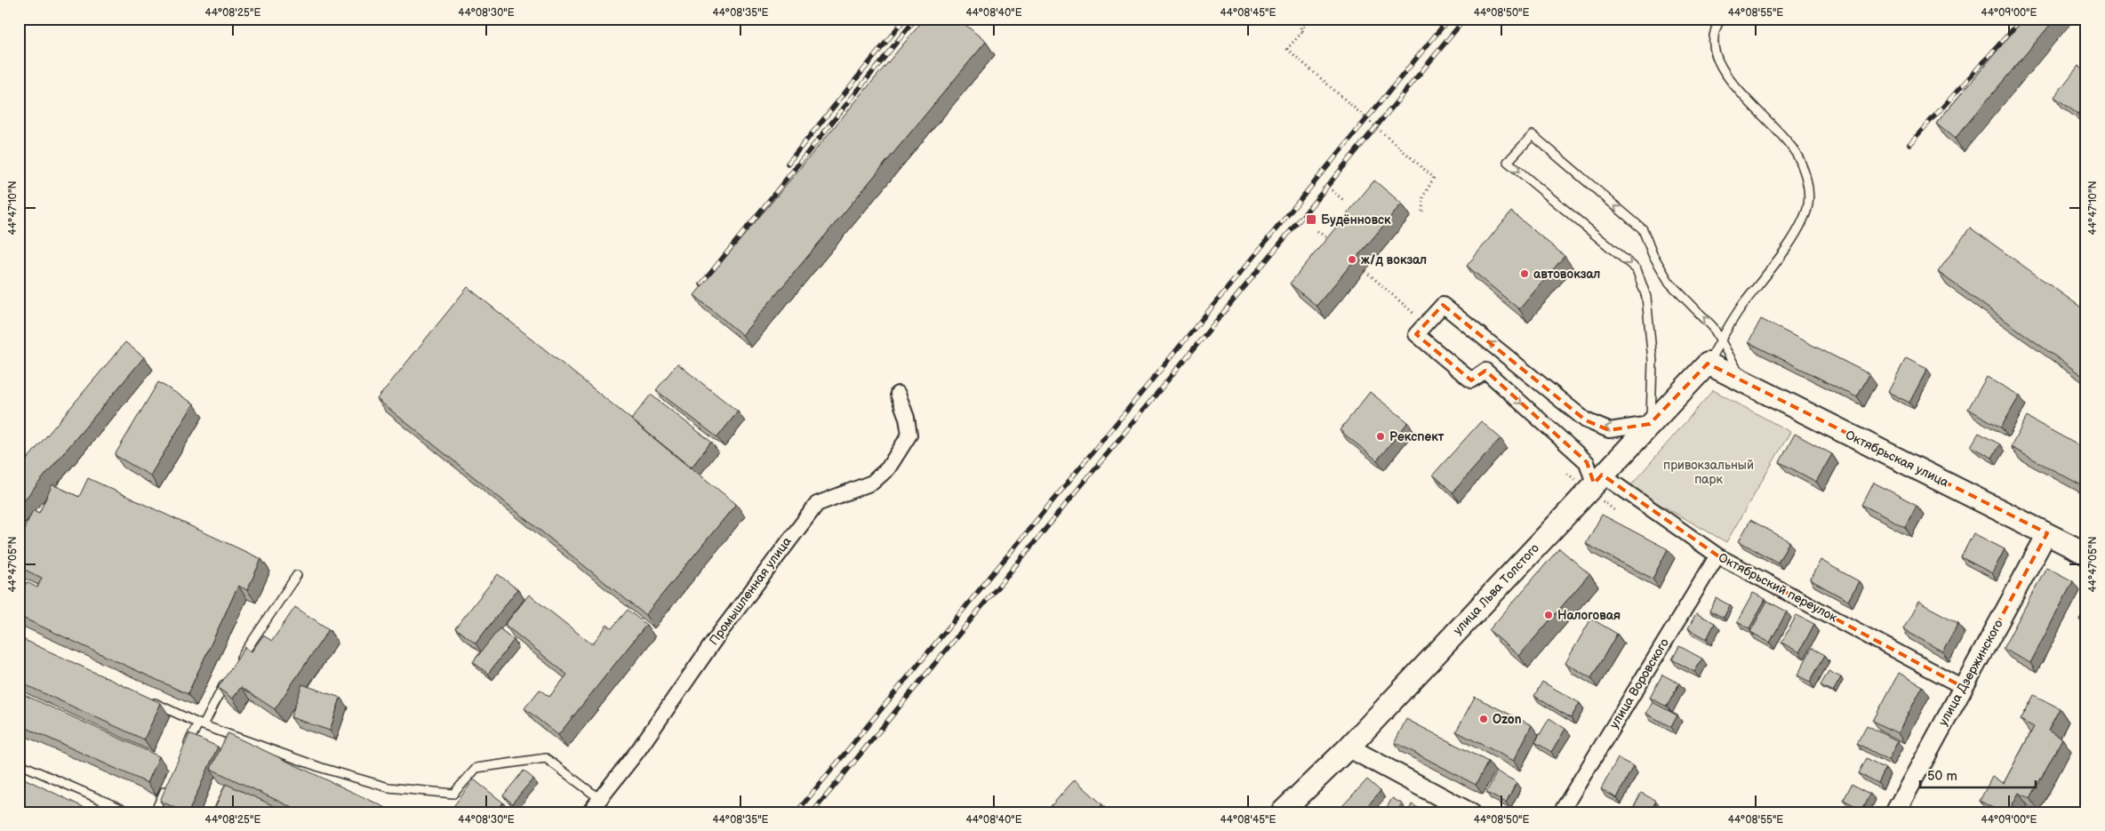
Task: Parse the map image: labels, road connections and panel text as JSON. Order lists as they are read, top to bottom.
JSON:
{
  "streets": {
    "main road": ["Октябрьская улица", "улица Льва Толстого"],
    "street": [
      "Октябрьский переулок",
      "Промышленная улица",
      "улица Дзержинского",
      "улица Воровского"
    ]
  },
  "crossings": [
    ["Октябрьская улица", "улица Льва Толстого"],
    ["Октябрьская улица", "улица Дзержинского"],
    ["Октябрьский переулок", "улица Льва Толстого"],
    ["Октябрьский переулок", "улица Дзержинского"],
    ["Октябрьский переулок", "улица Воровского"]
  ],
  "parks": ["привокзальный парк"],
  "places": {
    "transit": ["Будённовск"],
    "other": [
      "ж/д вокзал",
      "автовокзал",
      "Рекспект",
      "Налоговая",
      "Ozon"
    ]
  },
  "scale_bar": "50 m",
  "coordinates": [
    "44°08'25\"E",
    "44°08'30\"E",
    "44°08'35\"E",
    "44°08'40\"E",
    "44°08'45\"E",
    "44°08'50\"E",
    "44°08'55\"E",
    "44°09'00\"E",
    "44°47'10\"N",
    "44°47'05\"N"
  ]
}
